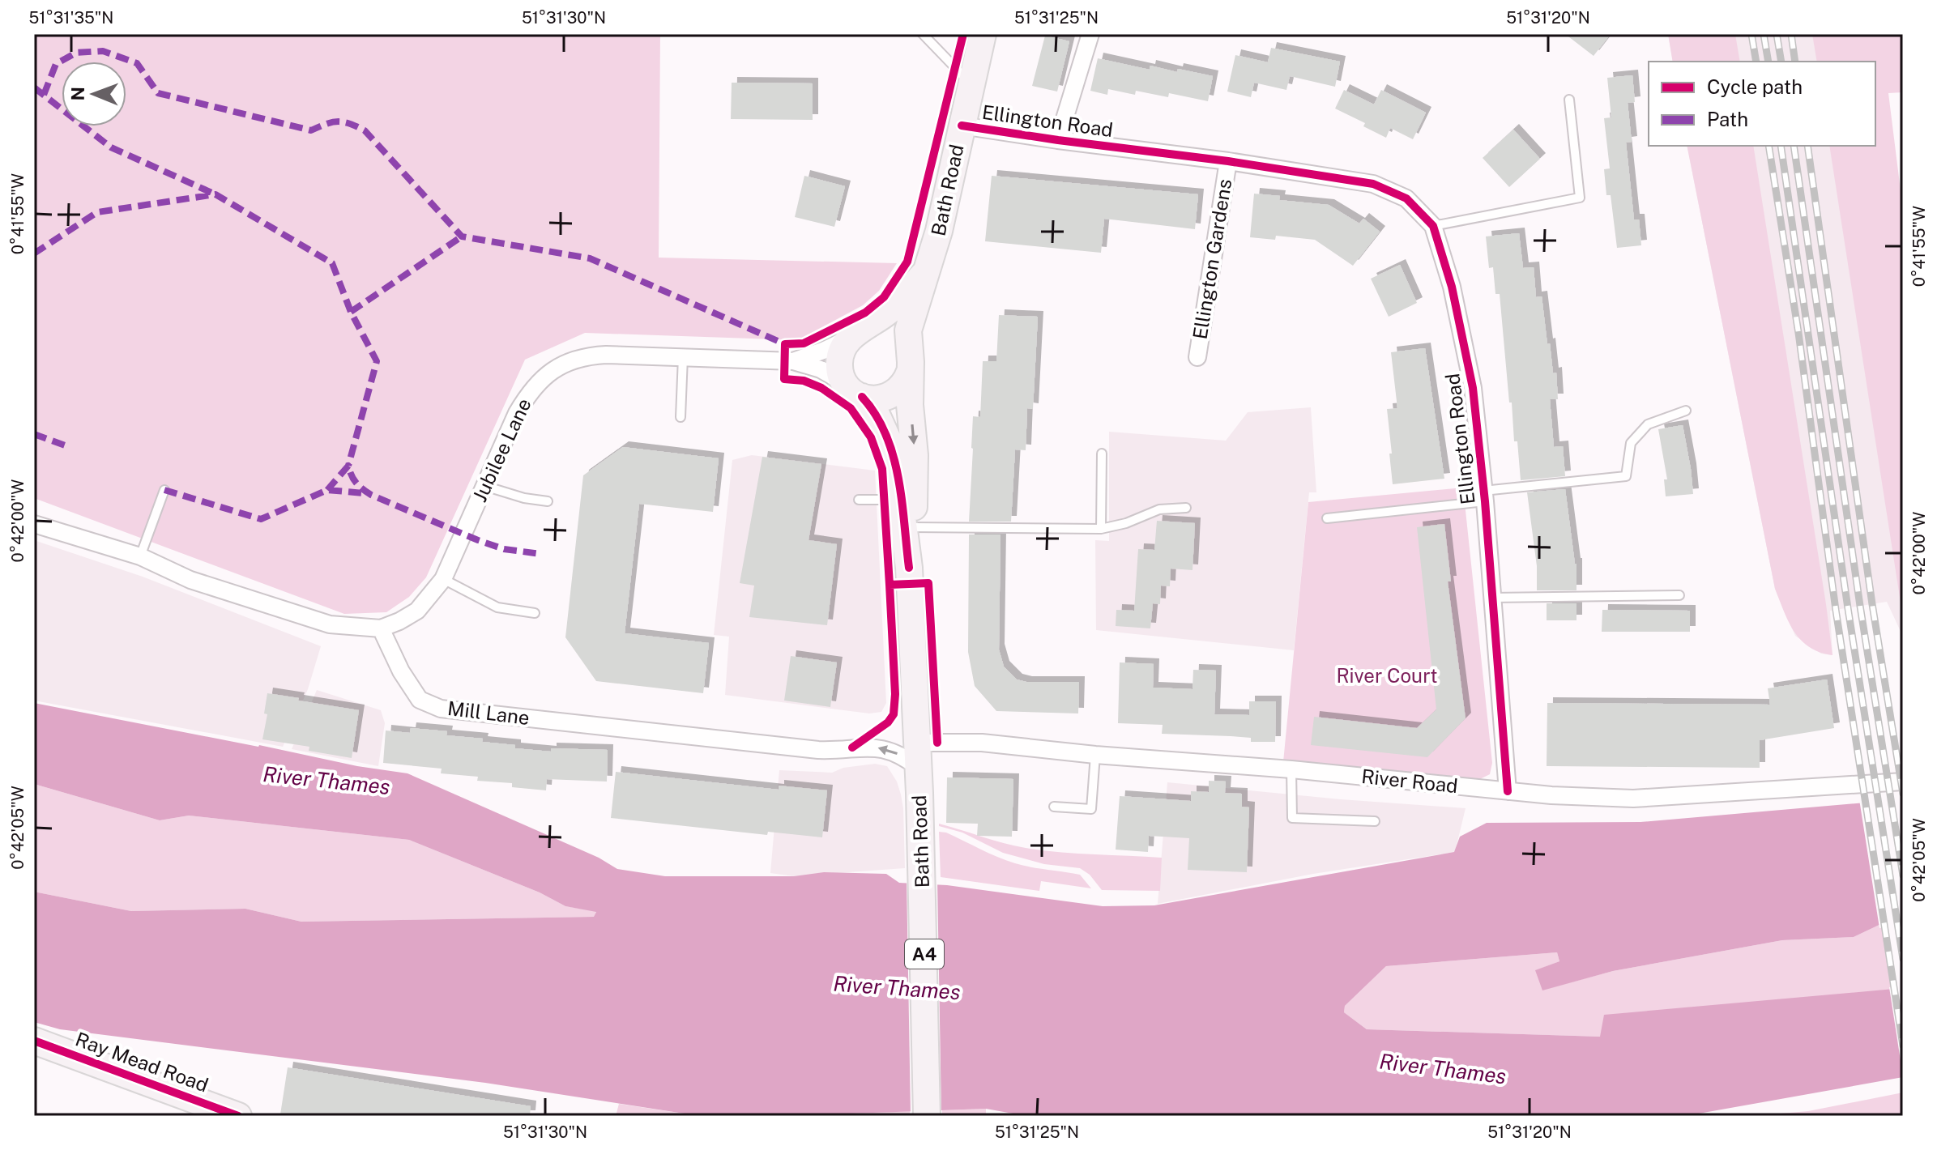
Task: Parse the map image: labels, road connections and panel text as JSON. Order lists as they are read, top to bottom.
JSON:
{
  "streets": {
    "main road": ["Bath Road", "A4", "Ray Mead Road"],
    "street": [
      "Ellington Road",
      "Ellington Gardens",
      "Jubilee Lane",
      "Mill Lane",
      "River Road"
    ]
  },
  "crossings": [
    ["Ellington Road", "Bath Road"],
    ["Ellington Road", "Ellington Gardens"],
    ["Ellington Road", "River Road"],
    ["Bath Road", "Jubilee Lane"],
    ["Bath Road", "Mill Lane"],
    ["Bath Road", "River Road"],
    ["Jubilee Lane", "Mill Lane"],
    ["Mill Lane", "River Road"]
  ],
  "one_way": ["Mill Lane"],
  "water": ["River Thames"],
  "parks": ["River Court"],
  "legend": ["Cycle path", "Path"],
  "north": "left",
  "coordinates": [
    "51°31'35\"N",
    "51°31'30\"N",
    "51°31'25\"N",
    "51°31'20\"N",
    "0°41'55\"W",
    "0°42'00\"W",
    "0°42'05\"W"
  ]
}
